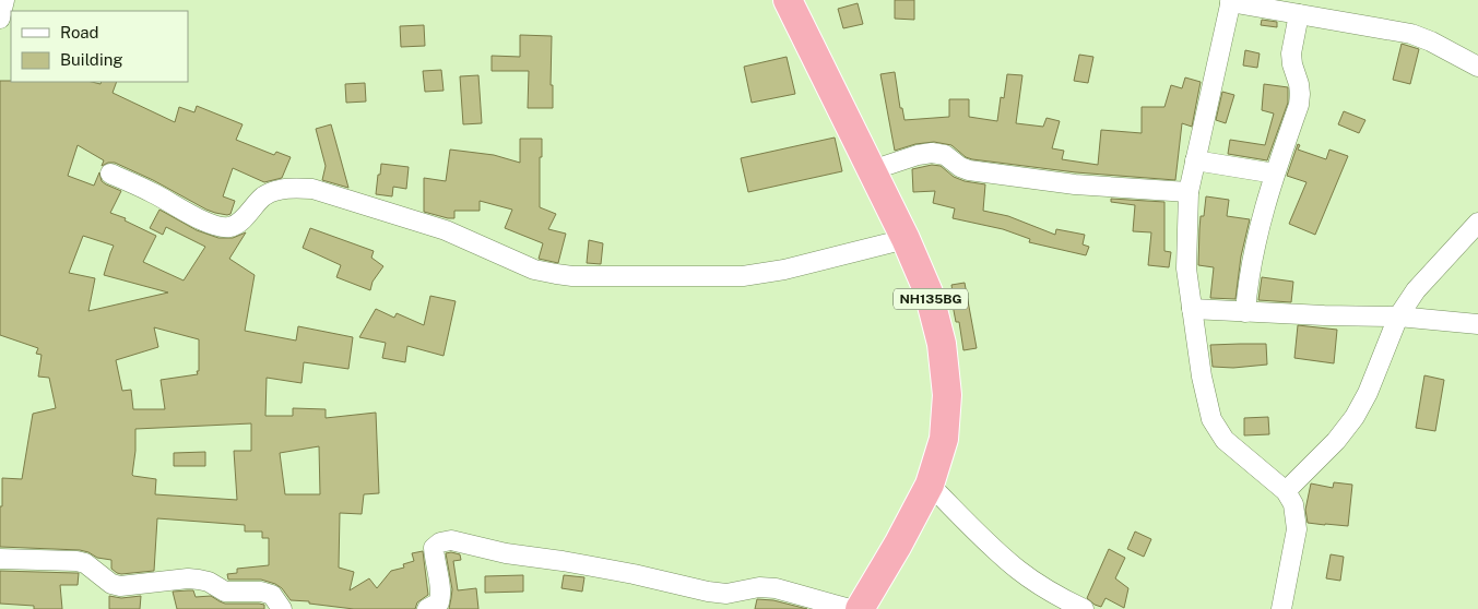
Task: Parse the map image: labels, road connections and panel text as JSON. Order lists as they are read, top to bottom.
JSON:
{
  "streets": {
    "highway": ["NH135BG"]
  },
  "legend": ["Road", "Building"]
}
